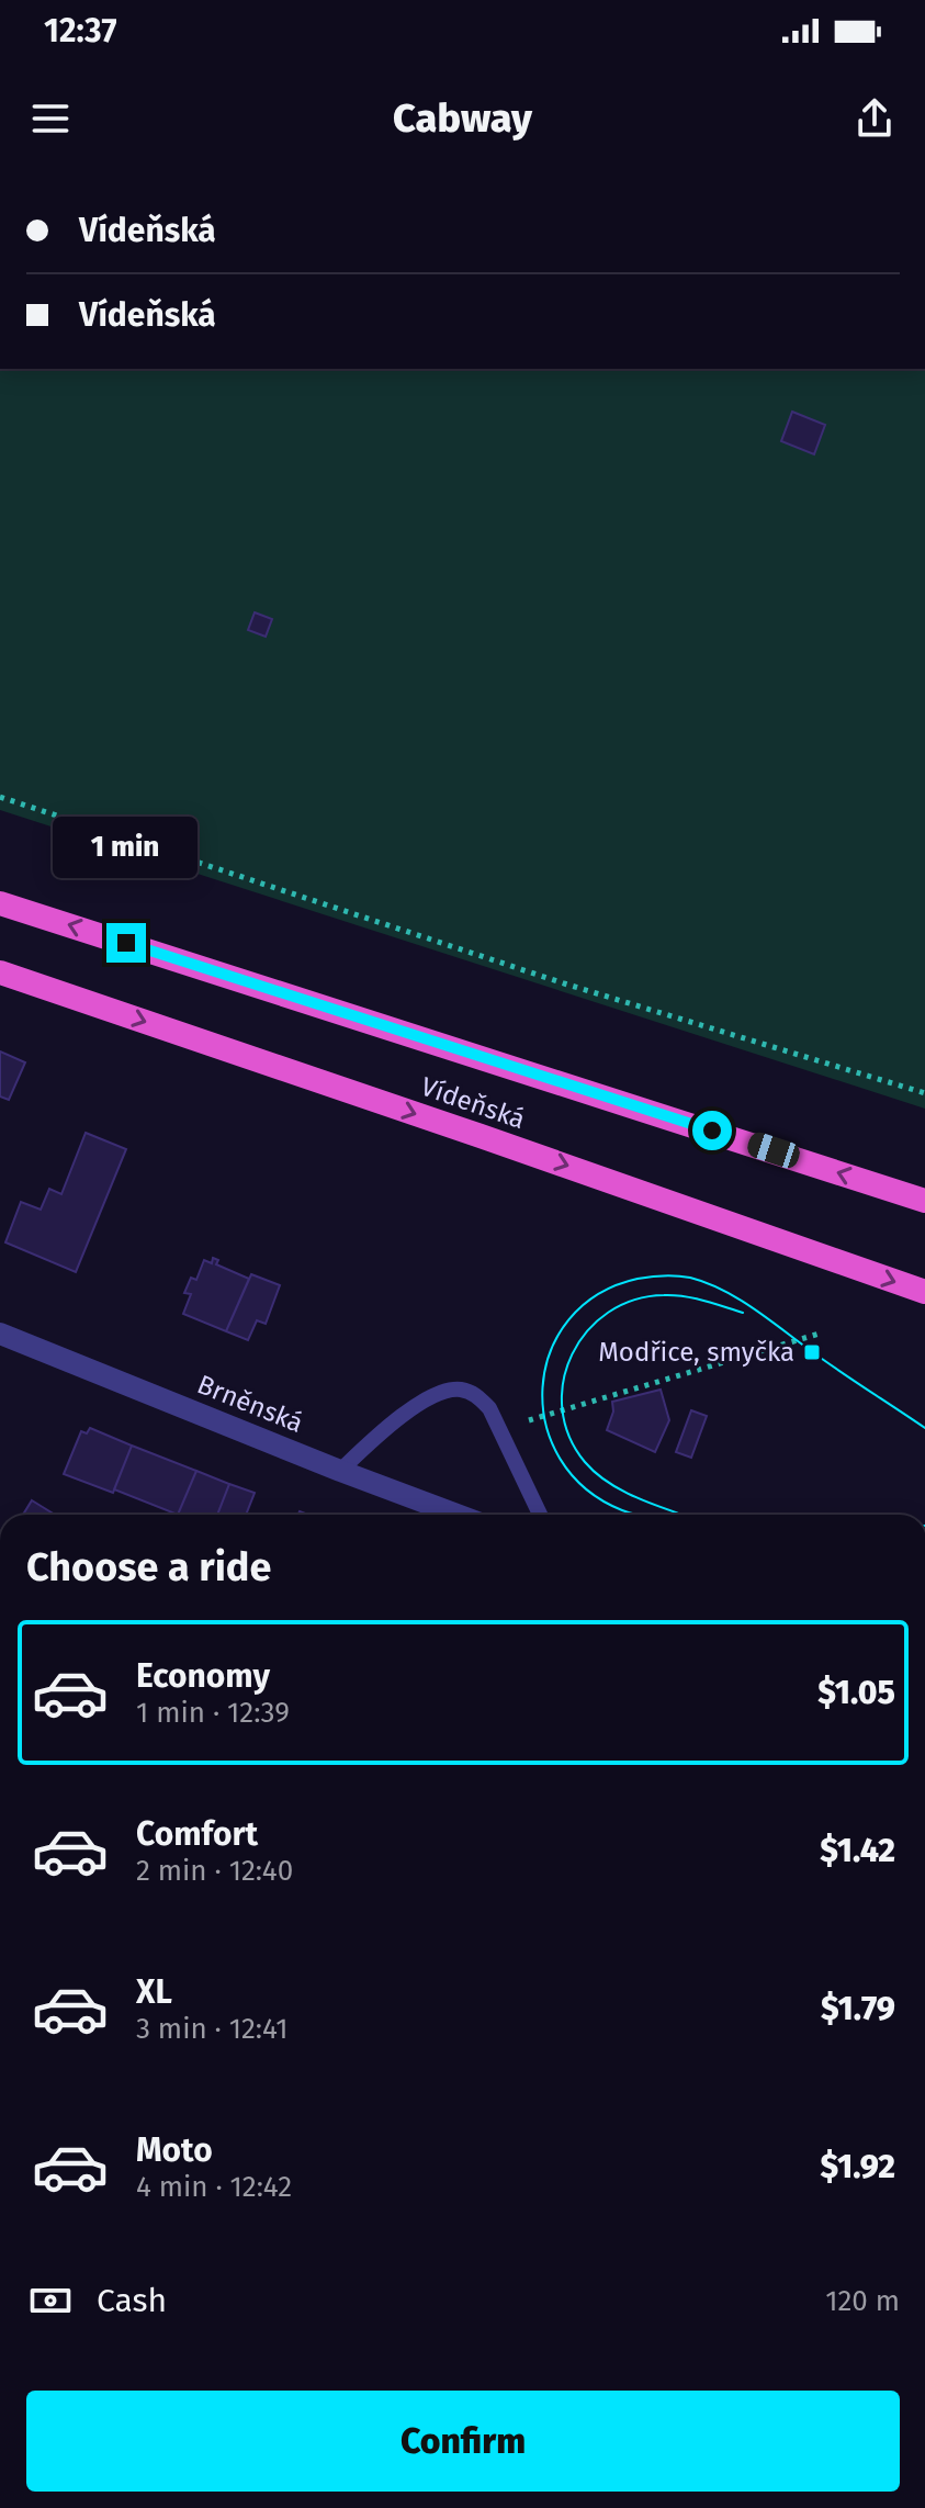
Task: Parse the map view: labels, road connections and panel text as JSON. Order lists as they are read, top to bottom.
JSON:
{
  "streets": {
    "highway": ["Vídeňská"],
    "street": ["Brněnská"]
  },
  "places": {
    "transit": ["Modřice, smyčka"]
  },
  "page": {
    "status": "12:37",
    "header": "Cabway",
    "banner": ["Vídeňská", "Vídeňská"],
    "bubble": "1 min",
    "heading": "Choose a ride",
    "list": [
      {
        "name": "Economy",
        "note": "1 min · 12:39",
        "value": "$1.05"
      },
      {
        "name": "Comfort",
        "note": "2 min · 12:40",
        "value": "$1.42"
      },
      {
        "name": "XL",
        "note": "3 min · 12:41",
        "value": "$1.79"
      },
      {
        "name": "Moto",
        "note": "4 min · 12:42",
        "value": "$1.92"
      }
    ],
    "pay": ["Cash", "120 m"],
    "buttons": "Confirm"
  }
}
